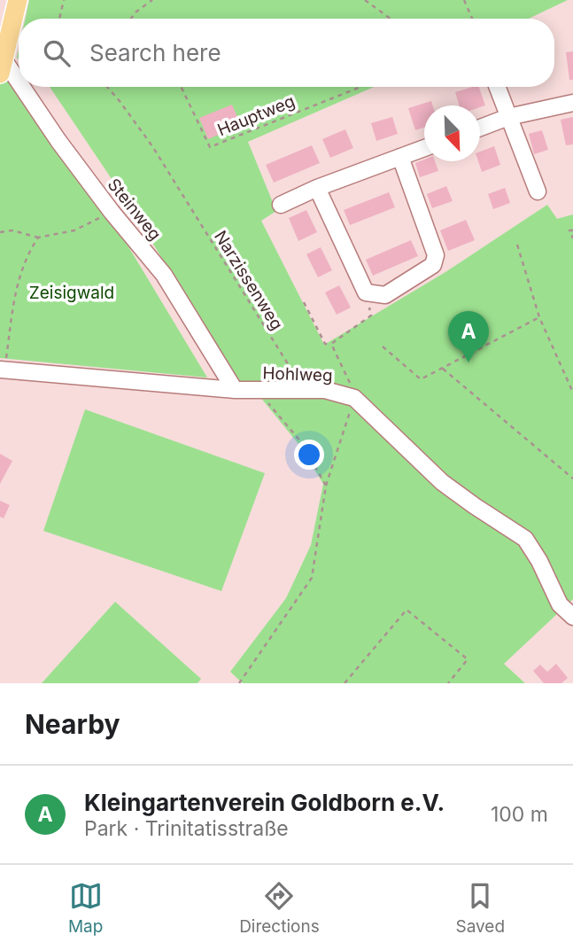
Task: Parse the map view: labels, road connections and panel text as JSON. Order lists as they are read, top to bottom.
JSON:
{
  "streets": {
    "street": ["Steinweg", "Hohlweg"],
    "path": ["Hauptweg", "Narzissenweg"]
  },
  "crossings": [
    ["Steinweg", "Hohlweg"],
    ["Narzissenweg", "Hohlweg"]
  ],
  "parks": ["Zeisigwald"],
  "north": "bottom right",
  "page": {
    "search": "Search here",
    "pins": "A",
    "heading": "Nearby",
    "list": [
      {
        "mark": "A",
        "name": "Kleingartenverein Goldborn e.V.",
        "note": "Park · Trinitatisstraße",
        "value": "100 m"
      }
    ],
    "nav": ["Map", "Directions", "Saved"]
  }
}
